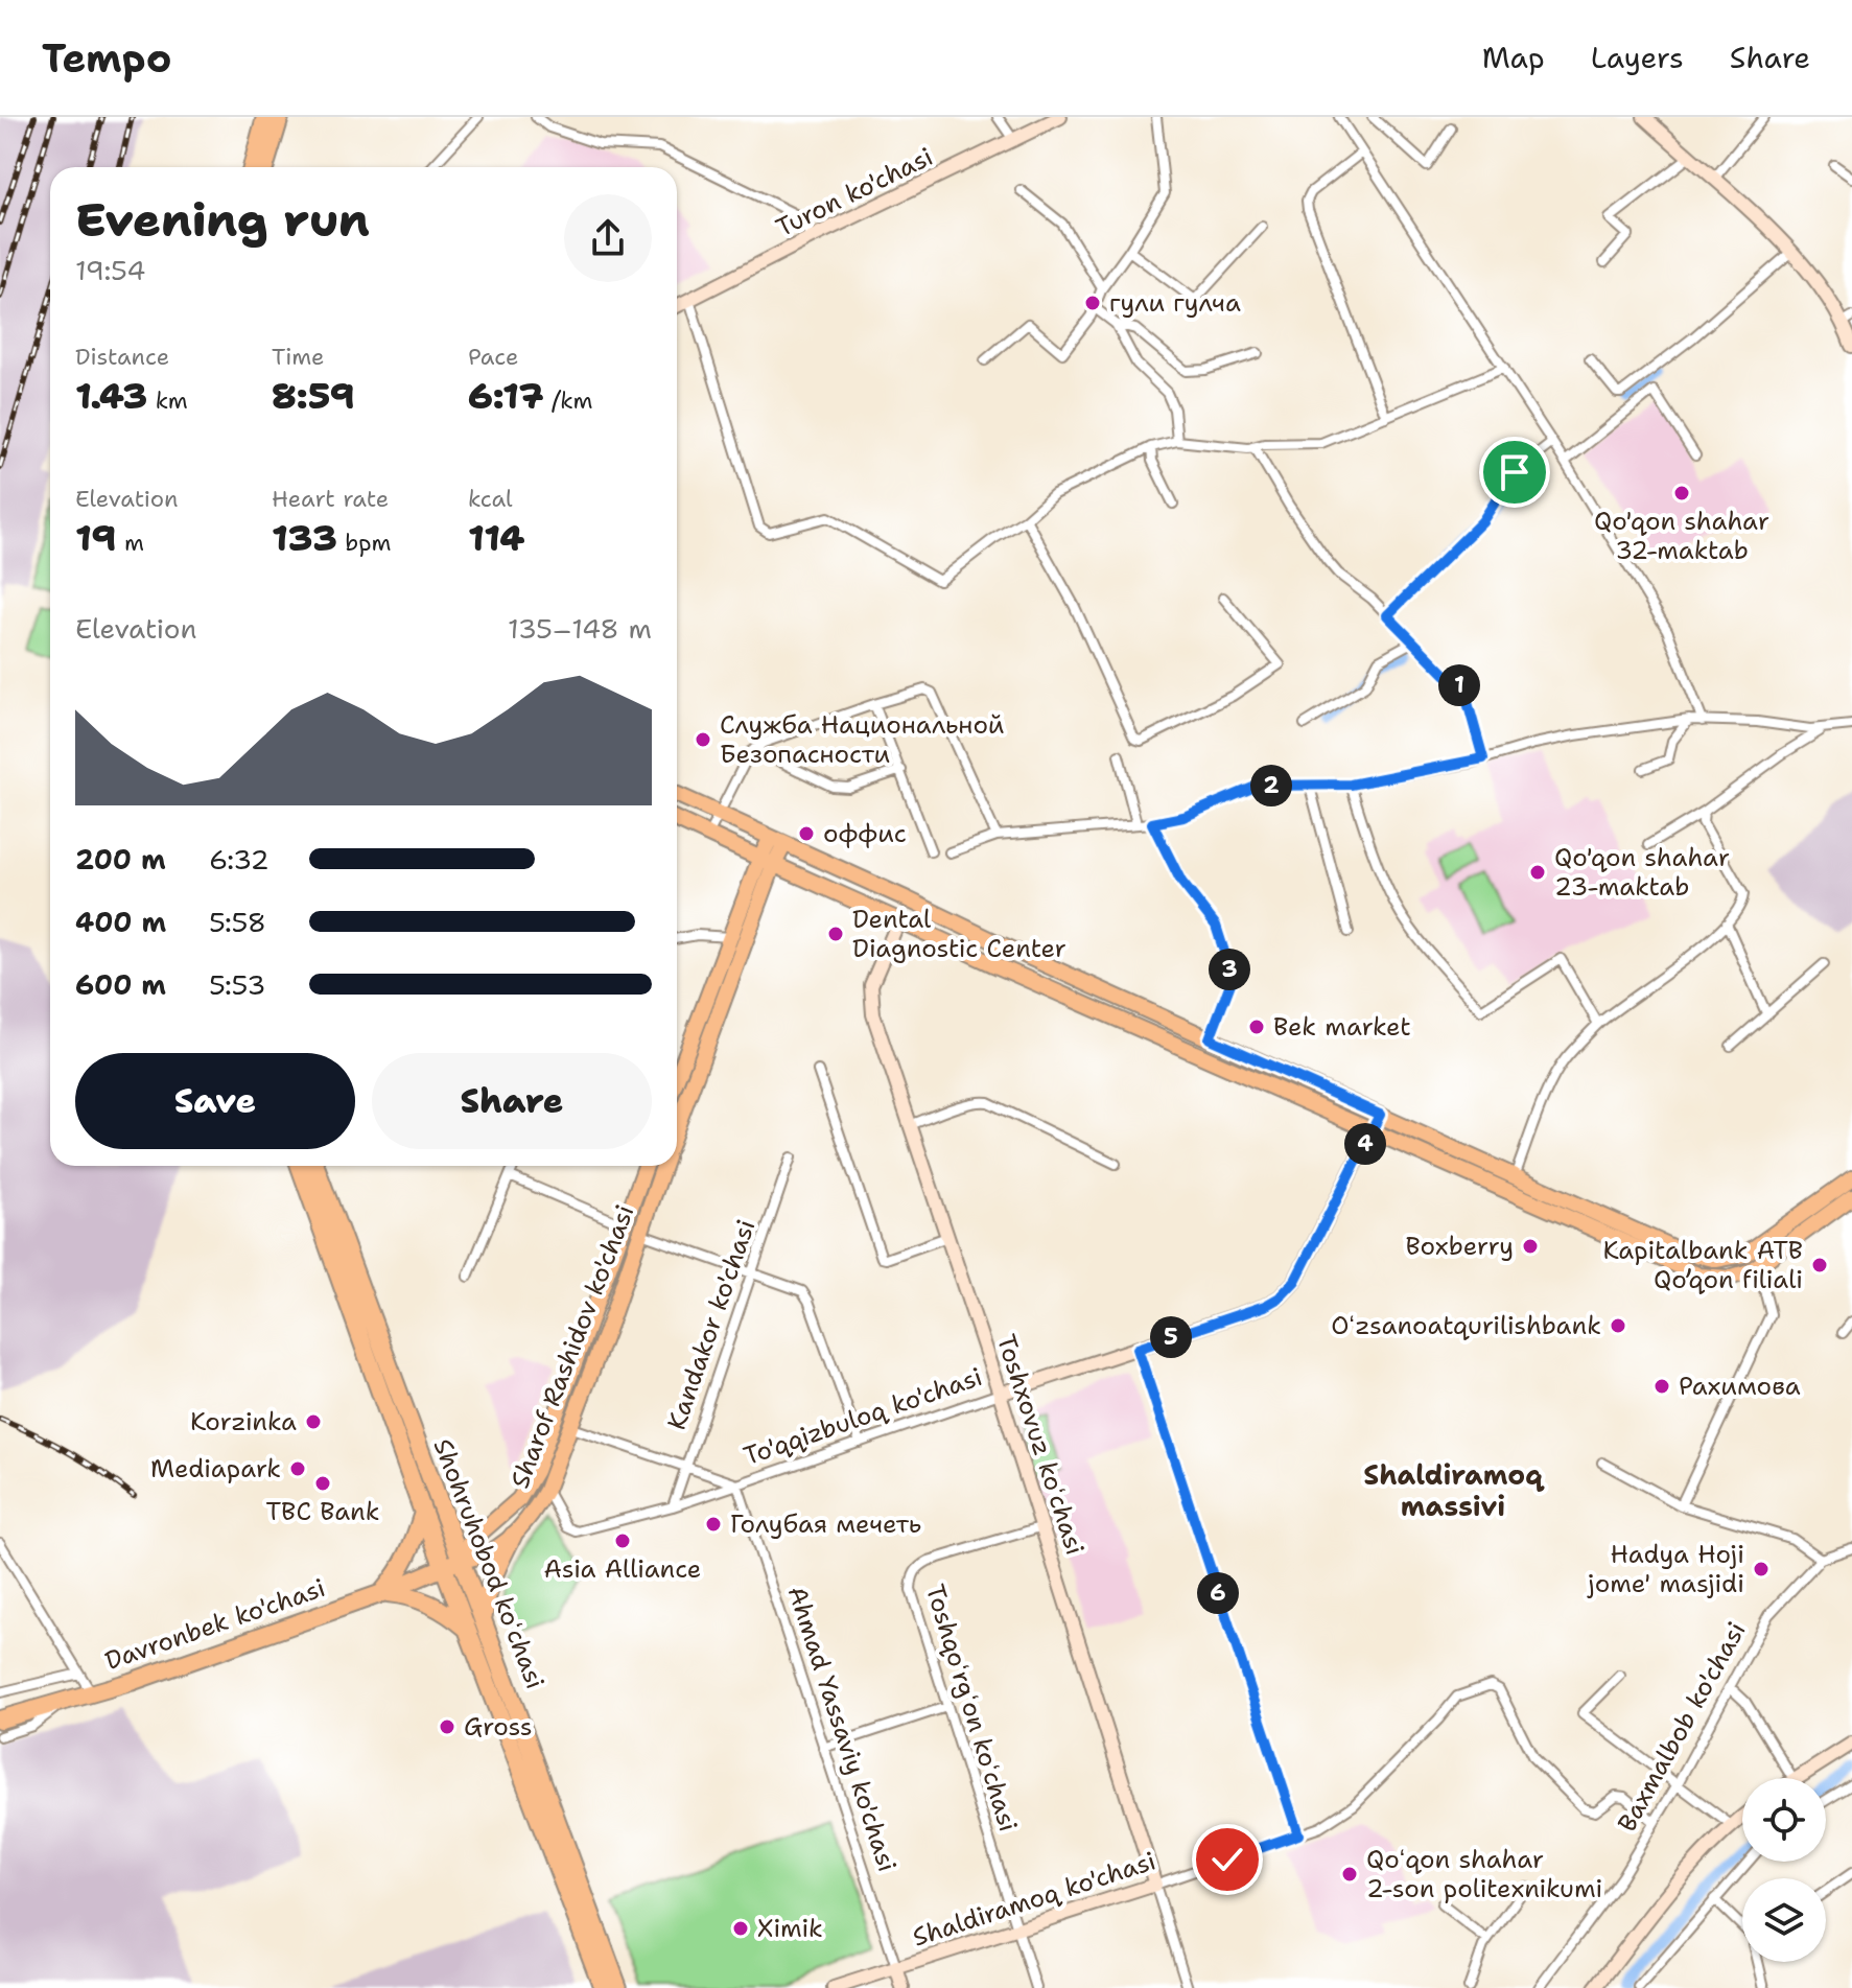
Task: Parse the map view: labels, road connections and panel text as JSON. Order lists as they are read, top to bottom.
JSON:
{
  "streets": {
    "highway": ["Shohruhobod koʻchasi", "Davronbek ko'chasi"],
    "main road": ["Sharof Rashidov ko'chasi"],
    "street": [
      "Turon ko'chasi",
      "Kandakor ko'chasi",
      "To'qqizbuloq ko'chasi",
      "Toshxovuz koʻchasi",
      "Toshqoʻrgʻon koʻchasi",
      "Baxmalbob ko'chasi",
      "Ahmad Yassaviy ko'chasi",
      "Shaldiramoq ko'chasi"
    ]
  },
  "crossings": [
    ["Kandakor ko'chasi", "To'qqizbuloq ko'chasi"],
    ["Sharof Rashidov ko'chasi", "To'qqizbuloq ko'chasi"],
    ["Sharof Rashidov ko'chasi", "Shohruhobod koʻchasi"],
    ["Sharof Rashidov ko'chasi", "Davronbek ko'chasi"],
    ["To'qqizbuloq ko'chasi", "Toshxovuz koʻchasi"],
    ["To'qqizbuloq ko'chasi", "Ahmad Yassaviy ko'chasi"],
    ["Toshxovuz koʻchasi", "Toshqoʻrgʻon koʻchasi"],
    ["Toshxovuz koʻchasi", "Shaldiramoq ko'chasi"],
    ["Shohruhobod koʻchasi", "Davronbek ko'chasi"],
    ["Toshqoʻrgʻon koʻchasi", "Shaldiramoq ko'chasi"],
    ["Baxmalbob ko'chasi", "Shaldiramoq ko'chasi"],
    ["Ahmad Yassaviy ko'chasi", "Shaldiramoq ko'chasi"]
  ],
  "districts": ["Shaldiramoq massivi"],
  "places": [
    "гули гулча",
    "Qo'qon shahar 32-maktab",
    "Служба Национальной Безопасности",
    "оффис",
    "Qo'qon shahar 23-maktab",
    "Dental Diagnostic Center",
    "Bek market",
    "Boxberry",
    "Kapitalbank ATB Qo’qon filiali",
    "Oʻzsanoatqurilishbank",
    "Рахимова",
    "Korzinka",
    "Mediapark",
    "TBC Bank",
    "Голубая мечеть",
    "Asia Alliance",
    "Hadya Hoji jome' masjidi",
    "Gross",
    "Qoʻqon shahar 2-son politexnikumi",
    "Ximik"
  ],
  "page": {
    "header": "Tempo",
    "nav": ["Map", "Layers", "Share"],
    "heading": ["Evening run", "19:54"],
    "stats": [
      ["Distance", "1.43 km"],
      ["Time", "8:59"],
      ["Pace", "6:17 /km"],
      ["Elevation", "19 m"],
      ["Heart rate", "133 bpm"],
      ["kcal", "114"]
    ],
    "chart": ["Elevation", "135–148 m"],
    "pins": [
      "1",
      "2",
      "3",
      "4",
      "5",
      "6"
    ],
    "list": [
      {
        "name": "200 m",
        "note": "6:32"
      },
      {
        "name": "400 m",
        "note": "5:58"
      },
      {
        "name": "600 m",
        "note": "5:53"
      }
    ],
    "buttons": ["Save", "Share"]
  }
}
